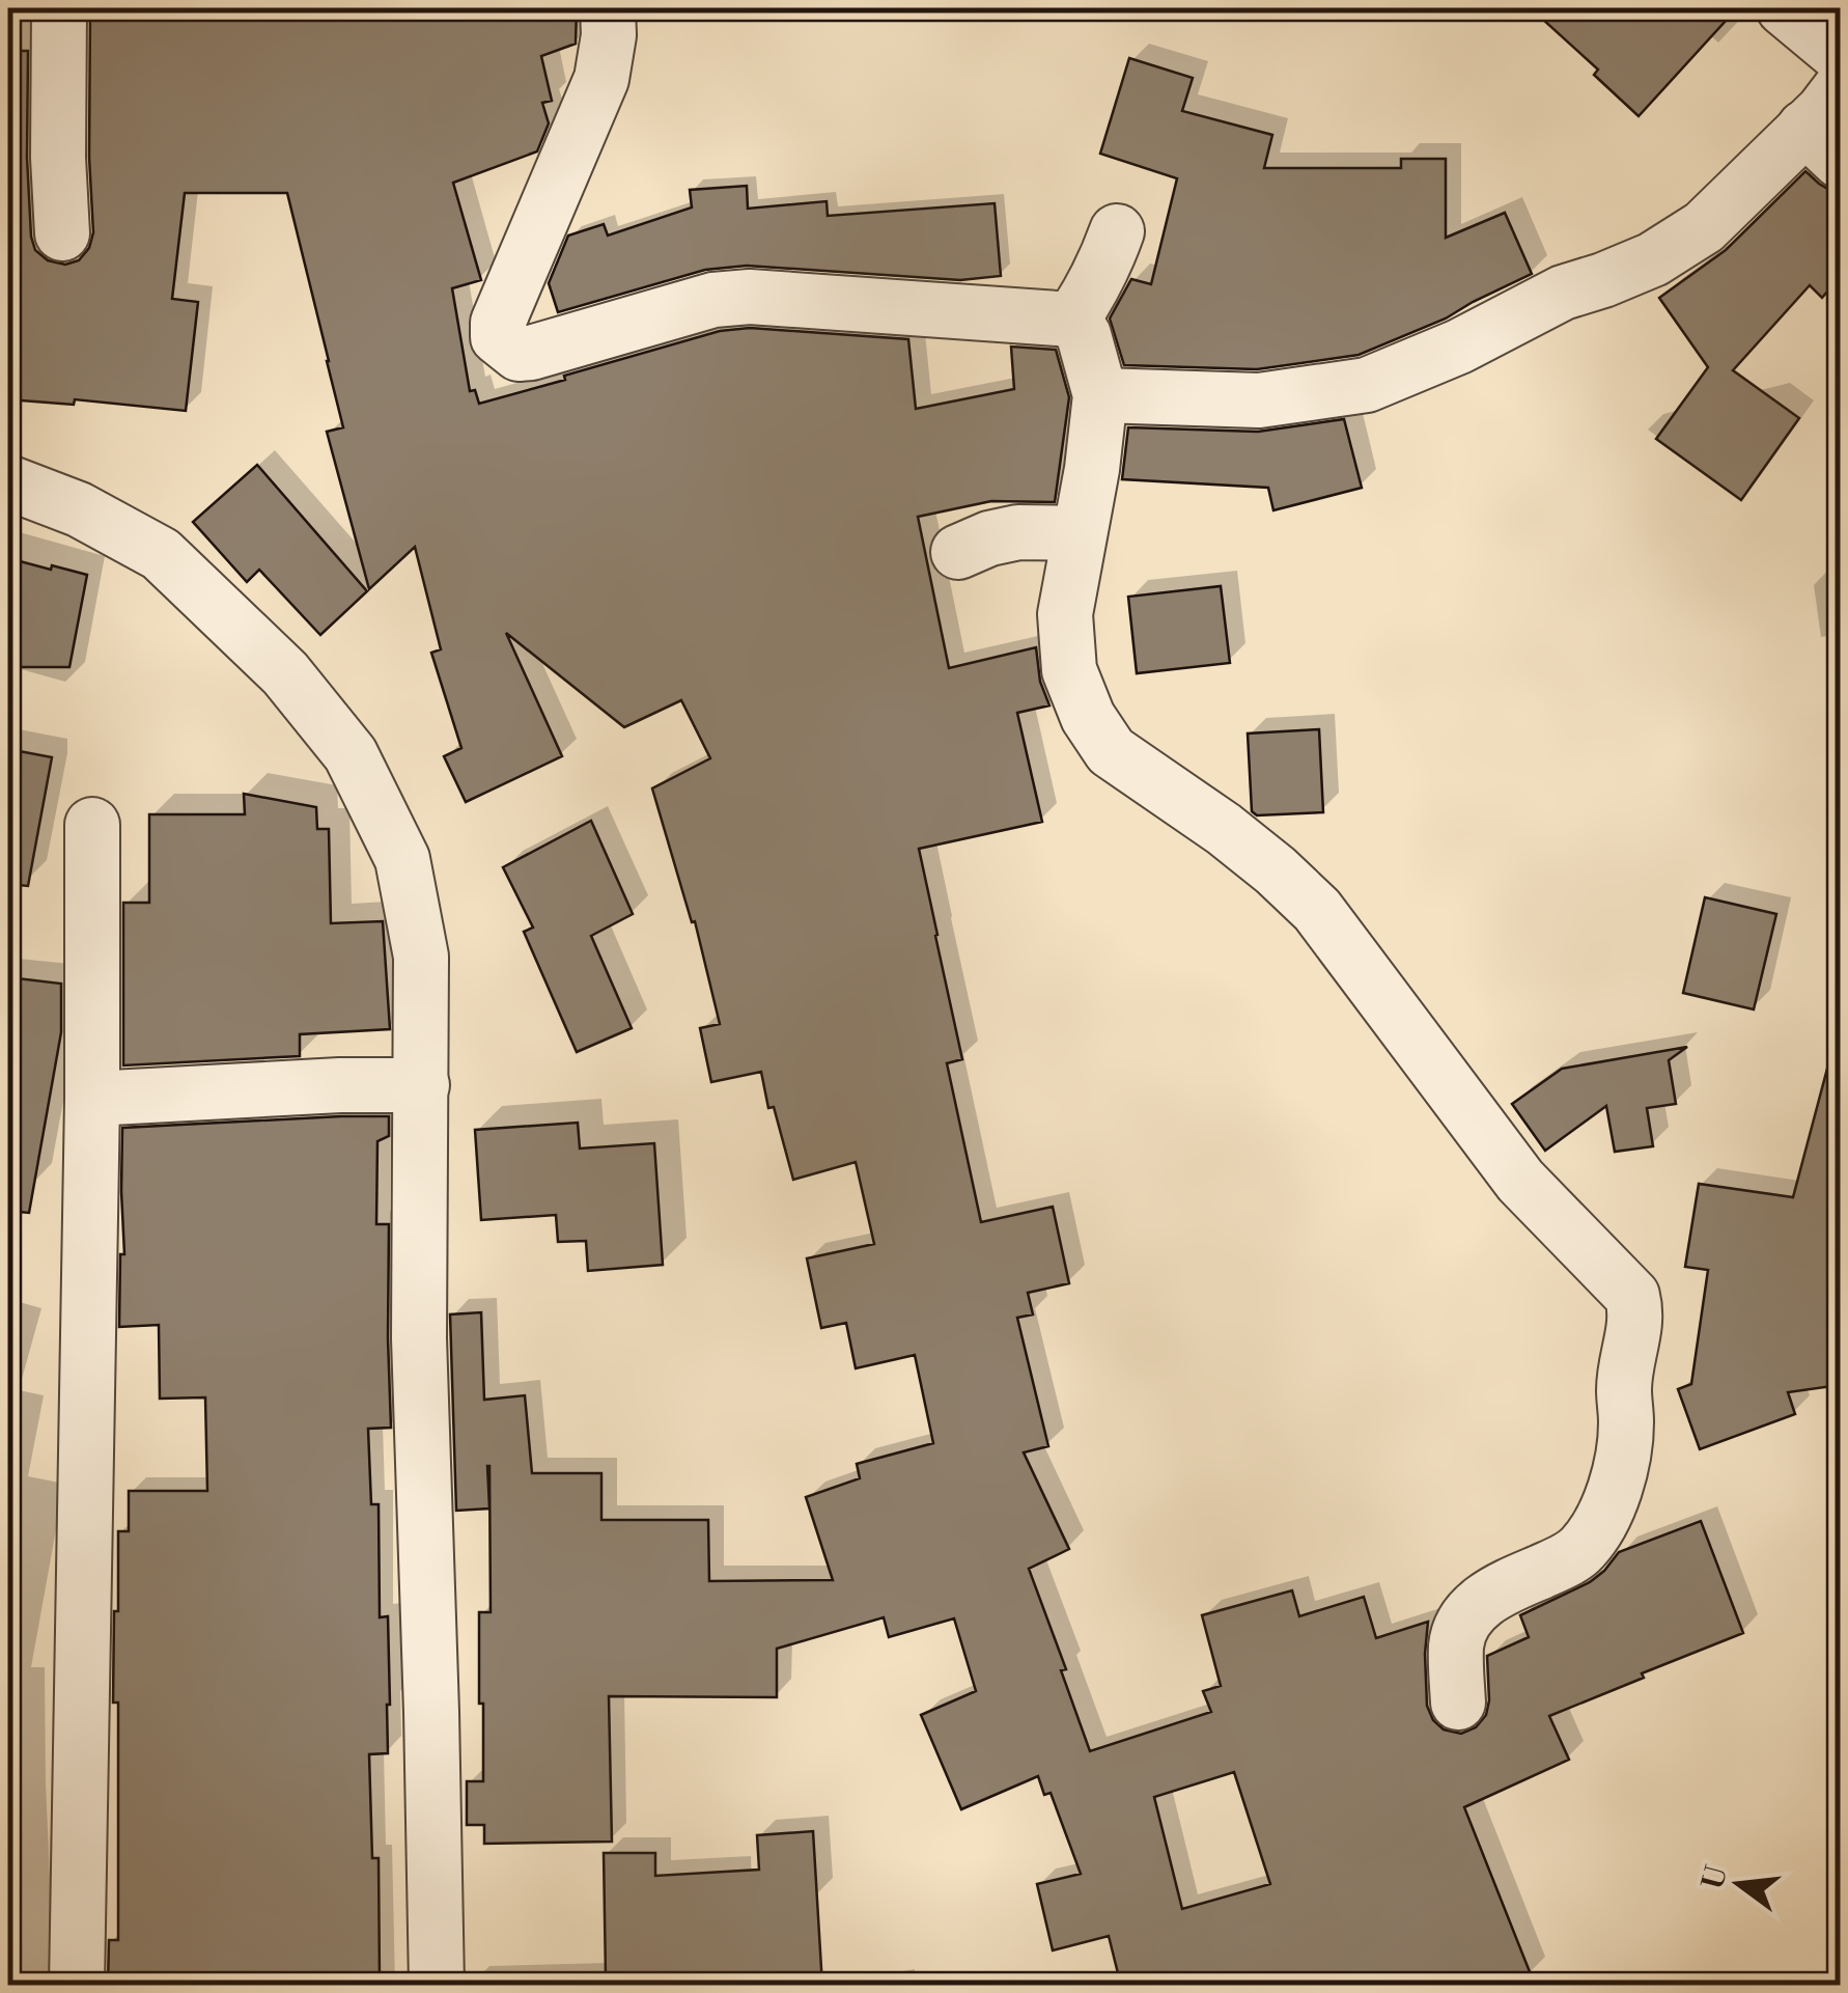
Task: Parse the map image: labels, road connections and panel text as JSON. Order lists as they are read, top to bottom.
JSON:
{
  "north": "left"
}
